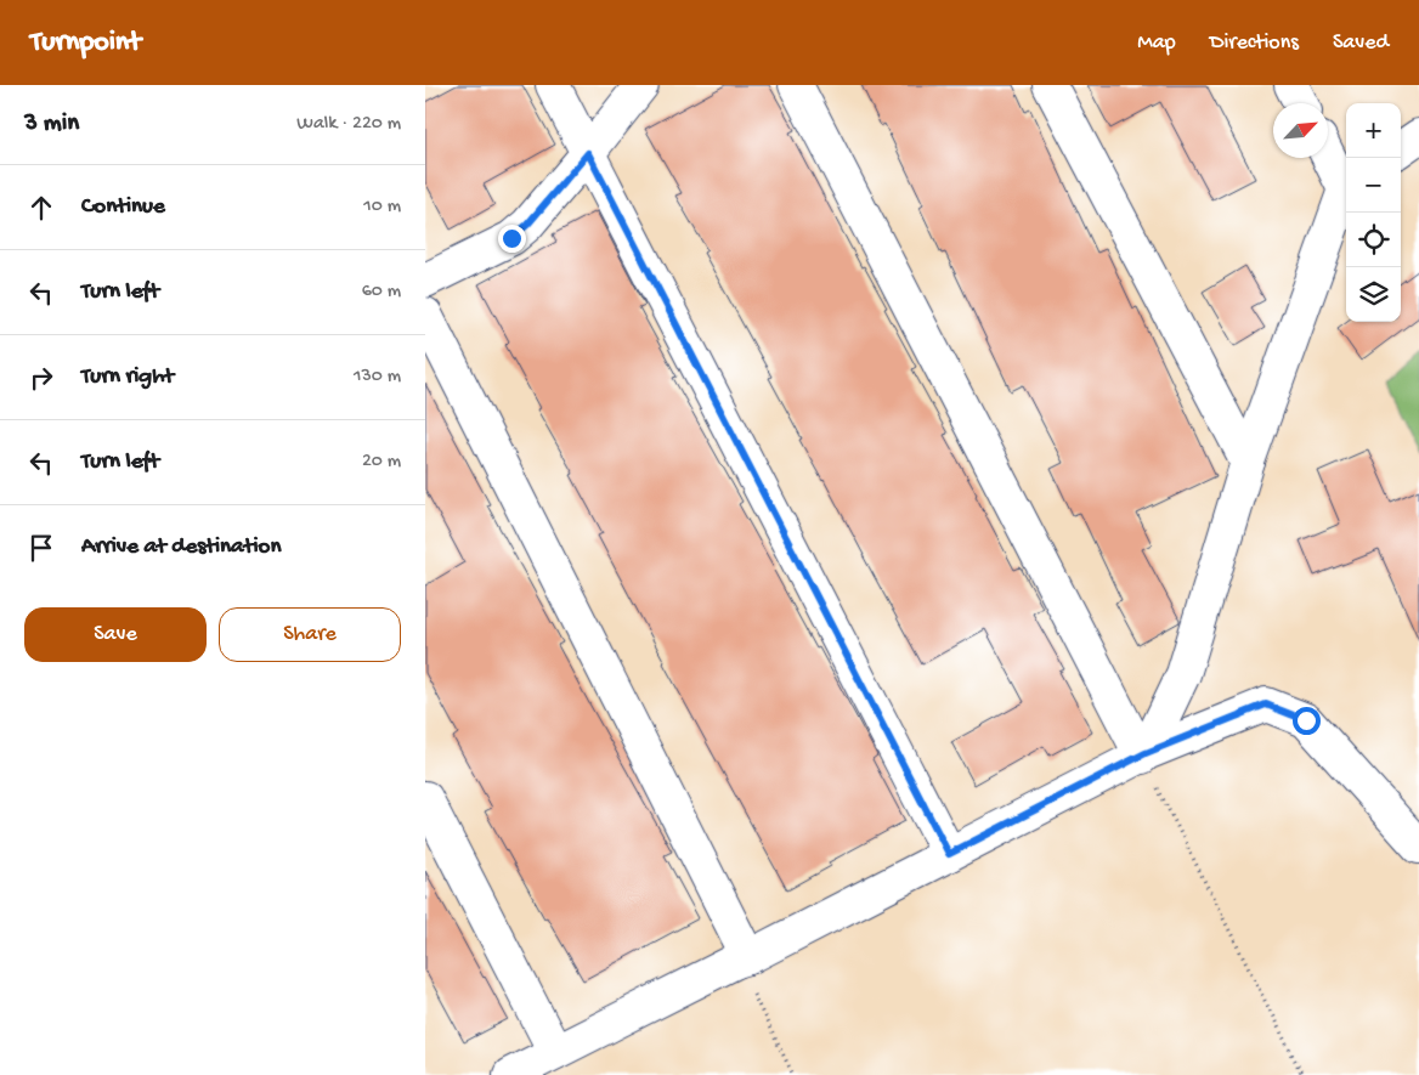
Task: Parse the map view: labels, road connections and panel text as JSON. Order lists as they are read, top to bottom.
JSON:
{
  "north": "top right",
  "page": {
    "header": "Turnpoint",
    "nav": ["Map", "Directions", "Saved"],
    "heading": ["3 min", "Walk · 220 m"],
    "map_buttons": ["+", "−"],
    "list": [
      ["Continue", "10 m"],
      ["Turn left", "60 m"],
      ["Turn right", "130 m"],
      ["Turn left", "20 m"],
      "Arrive at destination"
    ],
    "buttons": ["Save", "Share"]
  }
}
